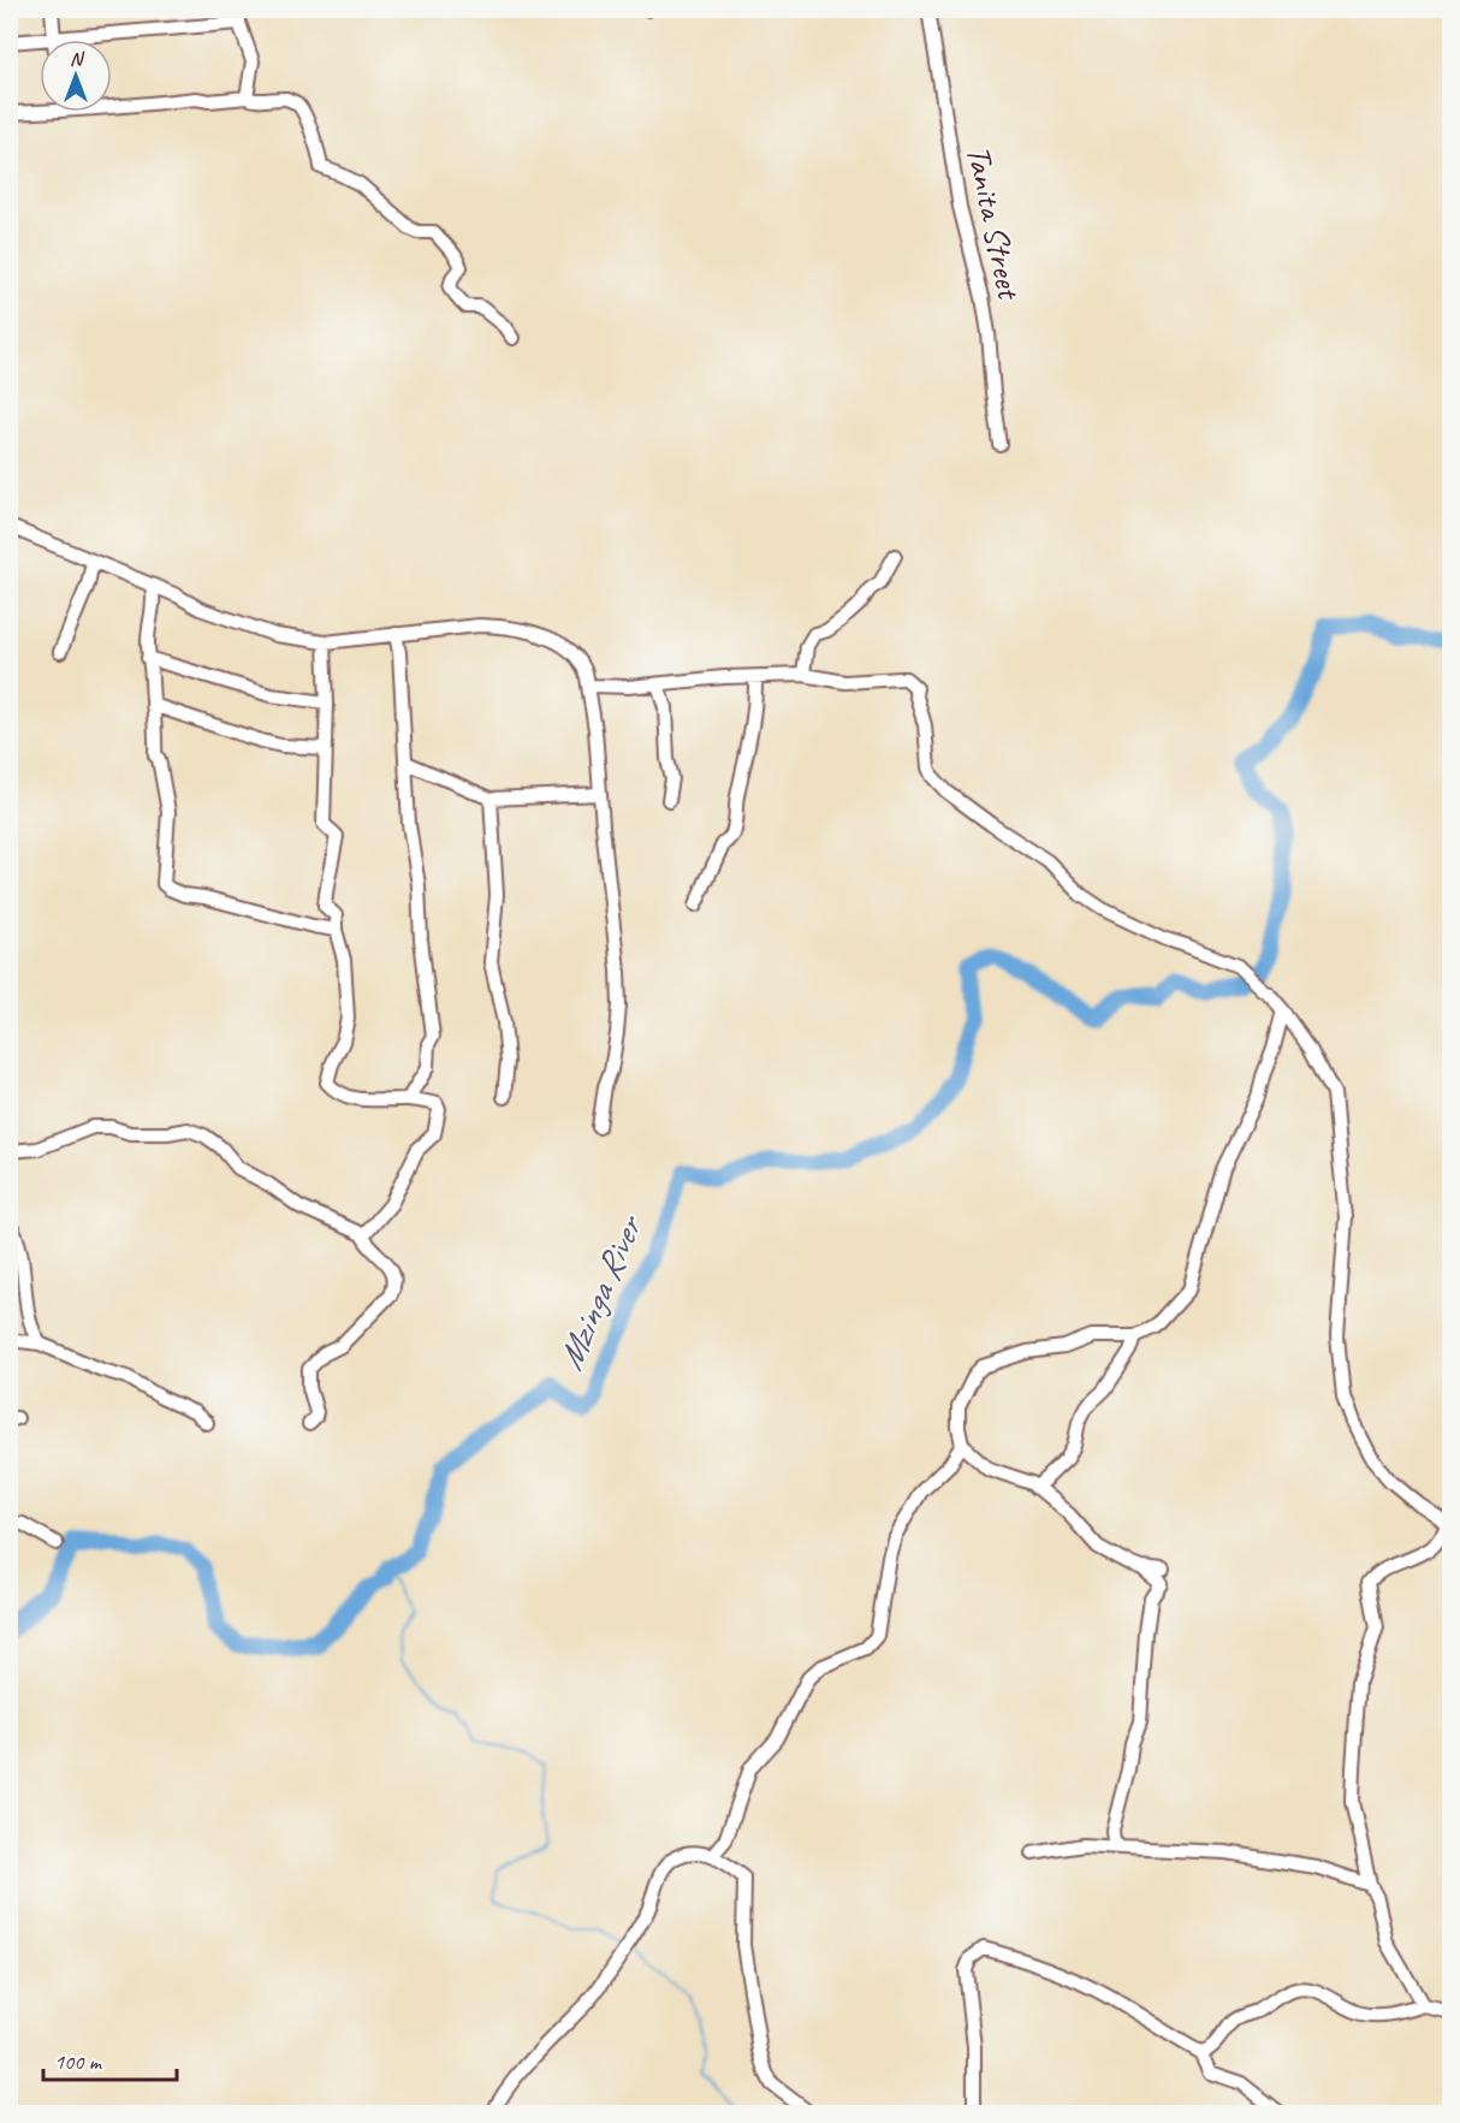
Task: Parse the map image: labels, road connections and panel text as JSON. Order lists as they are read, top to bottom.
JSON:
{
  "streets": {
    "street": ["Tanita Street"]
  },
  "water": ["Mzinga River"],
  "scale_bar": "100 m",
  "north": "top"
}
